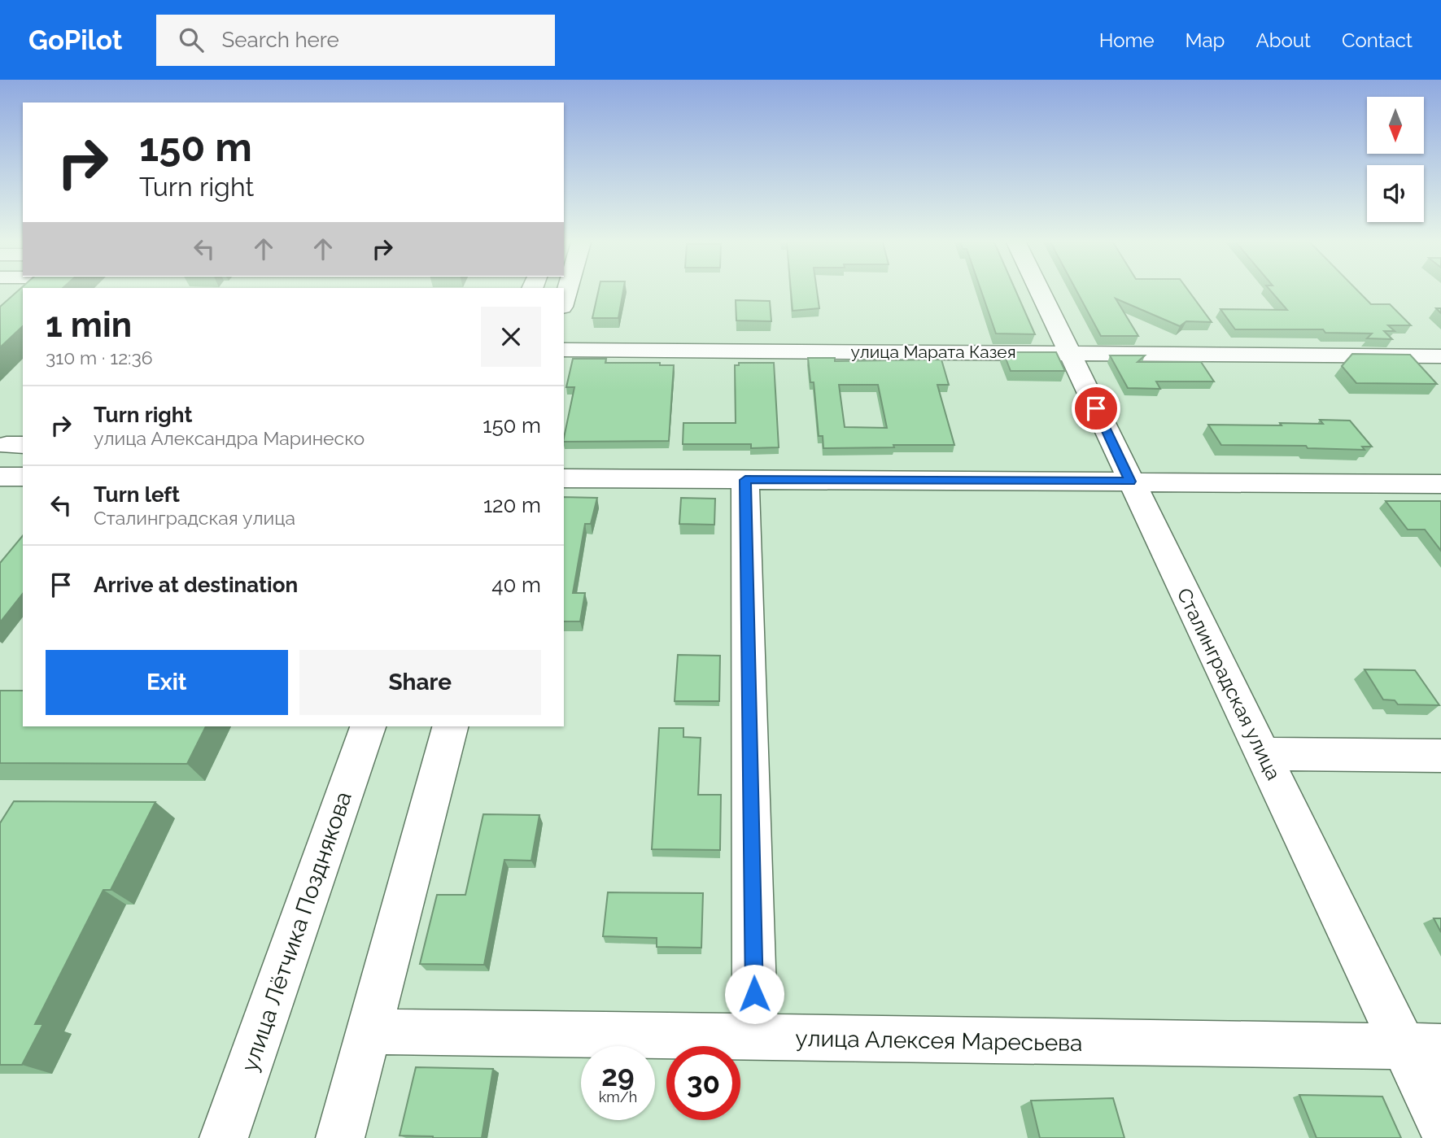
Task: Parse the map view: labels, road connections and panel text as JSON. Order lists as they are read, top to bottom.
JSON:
{
  "streets": {
    "street": [
      "улица Марата Казея",
      "Сталинградская улица",
      "улица Лётчика Позднякова",
      "улица Алексея Маресьева"
    ]
  },
  "crossings": [
    ["улица Марата Казея", "Сталинградская улица"],
    ["Сталинградская улица", "улица Алексея Маресьева"]
  ],
  "north": "bottom",
  "page": {
    "header": "GoPilot",
    "search": "Search here",
    "nav": [
      "Home",
      "Map",
      "About",
      "Contact"
    ],
    "turn": ["150 m", "Turn right"],
    "heading": ["1 min", "310 m · 12:36"],
    "list": [
      {
        "name": "Turn right",
        "note": "улица Александра Маринеско",
        "value": "150 m"
      },
      {
        "name": "Turn left",
        "note": "Сталинградская улица",
        "value": "120 m"
      },
      {
        "name": "Arrive at destination",
        "value": "40 m"
      }
    ],
    "buttons": ["Exit", "Share"],
    "speed": "29 km/h",
    "limit": "30"
  }
}
